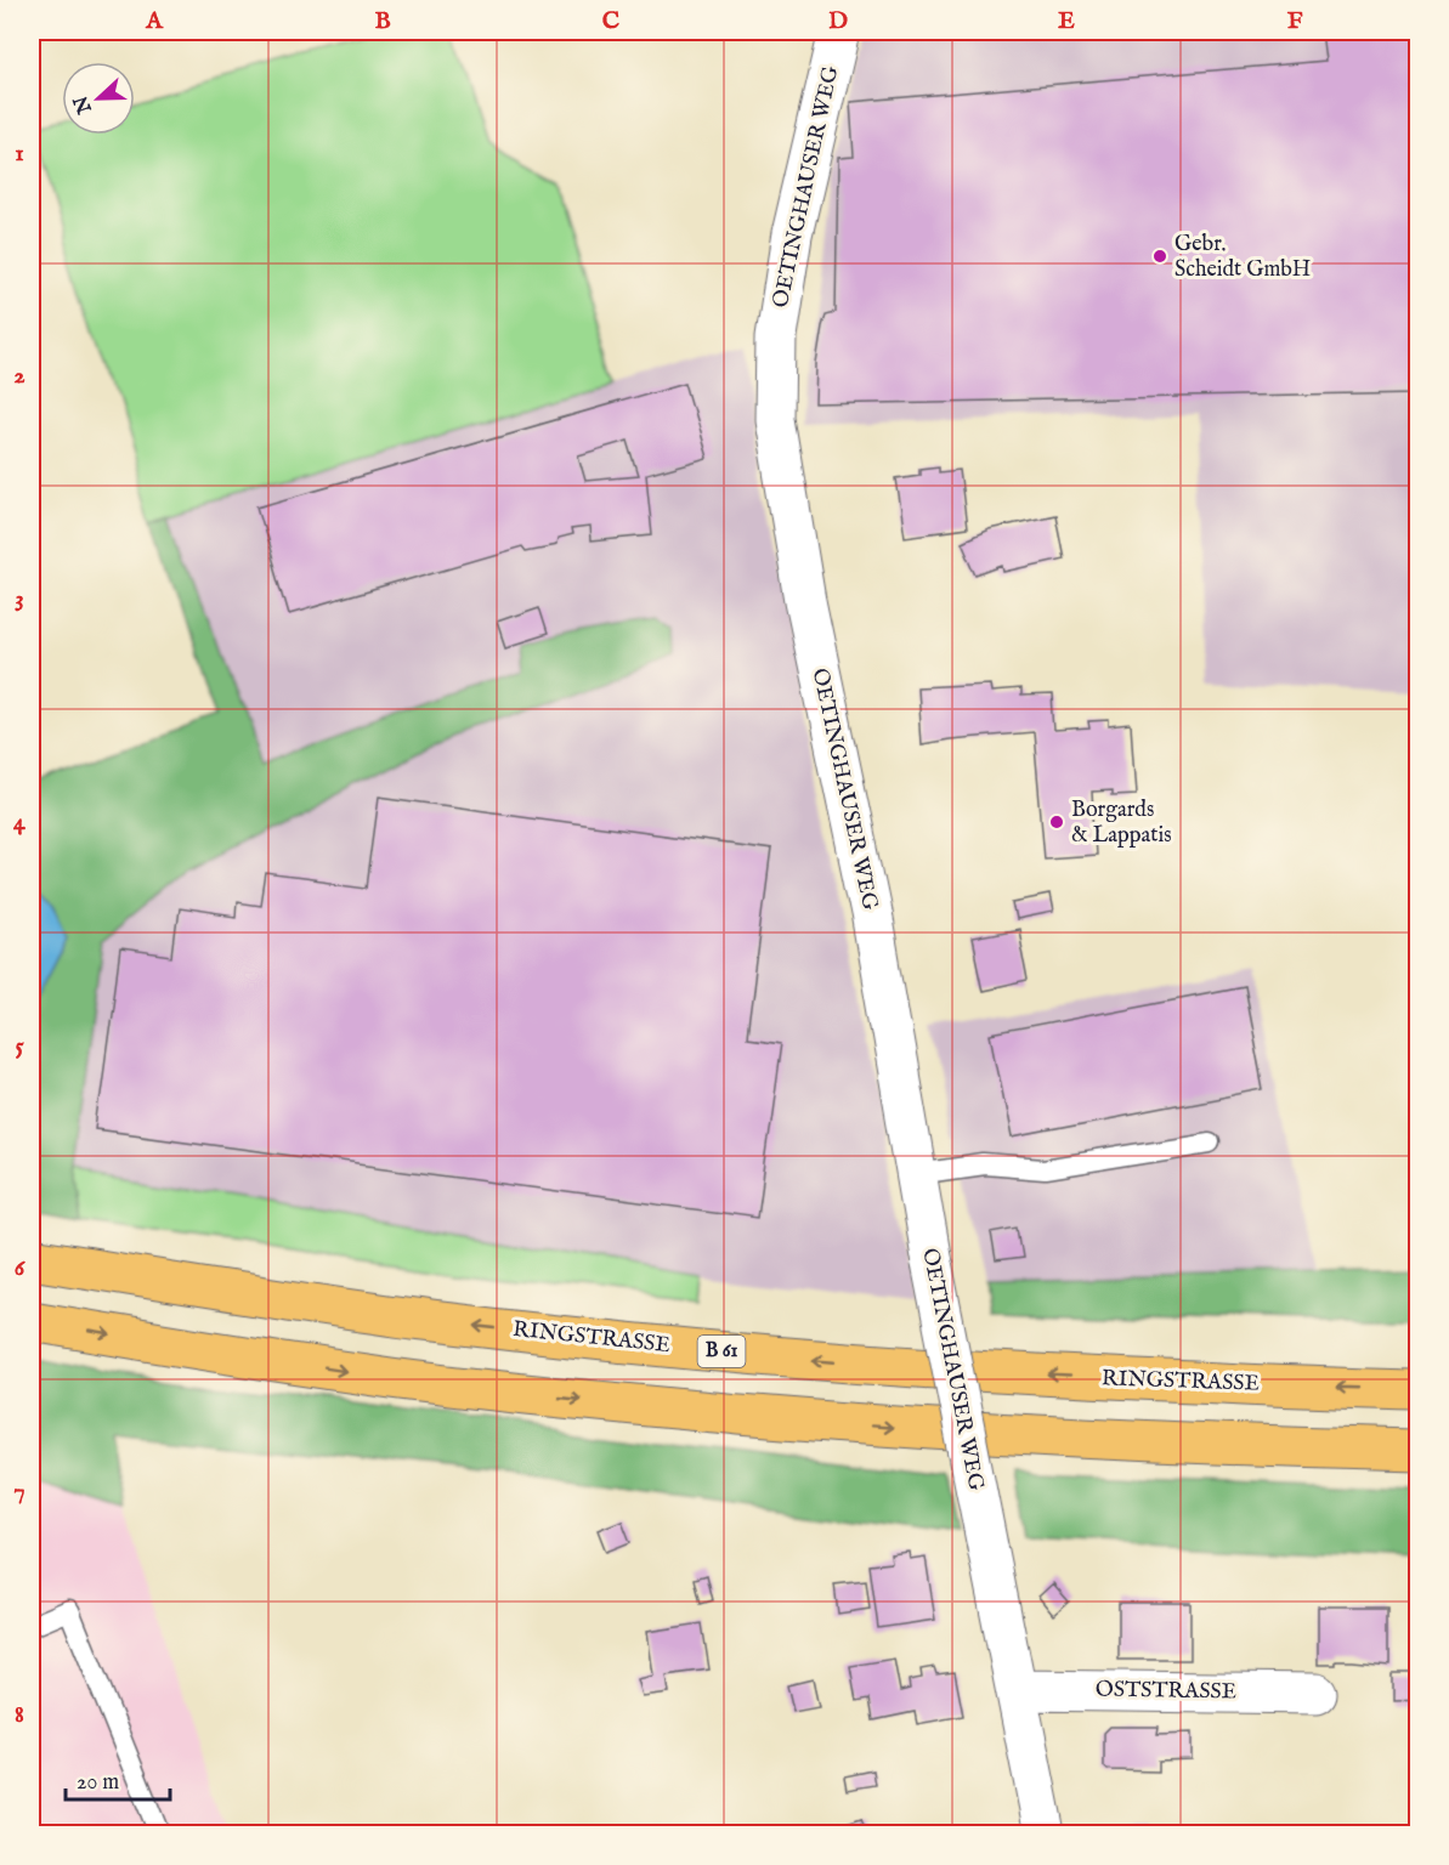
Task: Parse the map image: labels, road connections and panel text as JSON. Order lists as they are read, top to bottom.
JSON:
{
  "streets": {
    "highway": ["RINGSTRASSE", "B 61"],
    "street": ["OETINGHAUSER WEG", "OSTSTRASSE"]
  },
  "crossings": [
    ["OETINGHAUSER WEG", "OSTSTRASSE"]
  ],
  "places": ["Gebr. Scheidt GmbH", "Borgards & Lappatis"],
  "scale_bar": "20 m",
  "north": "left",
  "grid": {
    "columns": [
      "A",
      "B",
      "C",
      "D",
      "E",
      "F"
    ],
    "rows": [
      "1",
      "2",
      "3",
      "4",
      "5",
      "6",
      "7",
      "8"
    ]
  }
}
